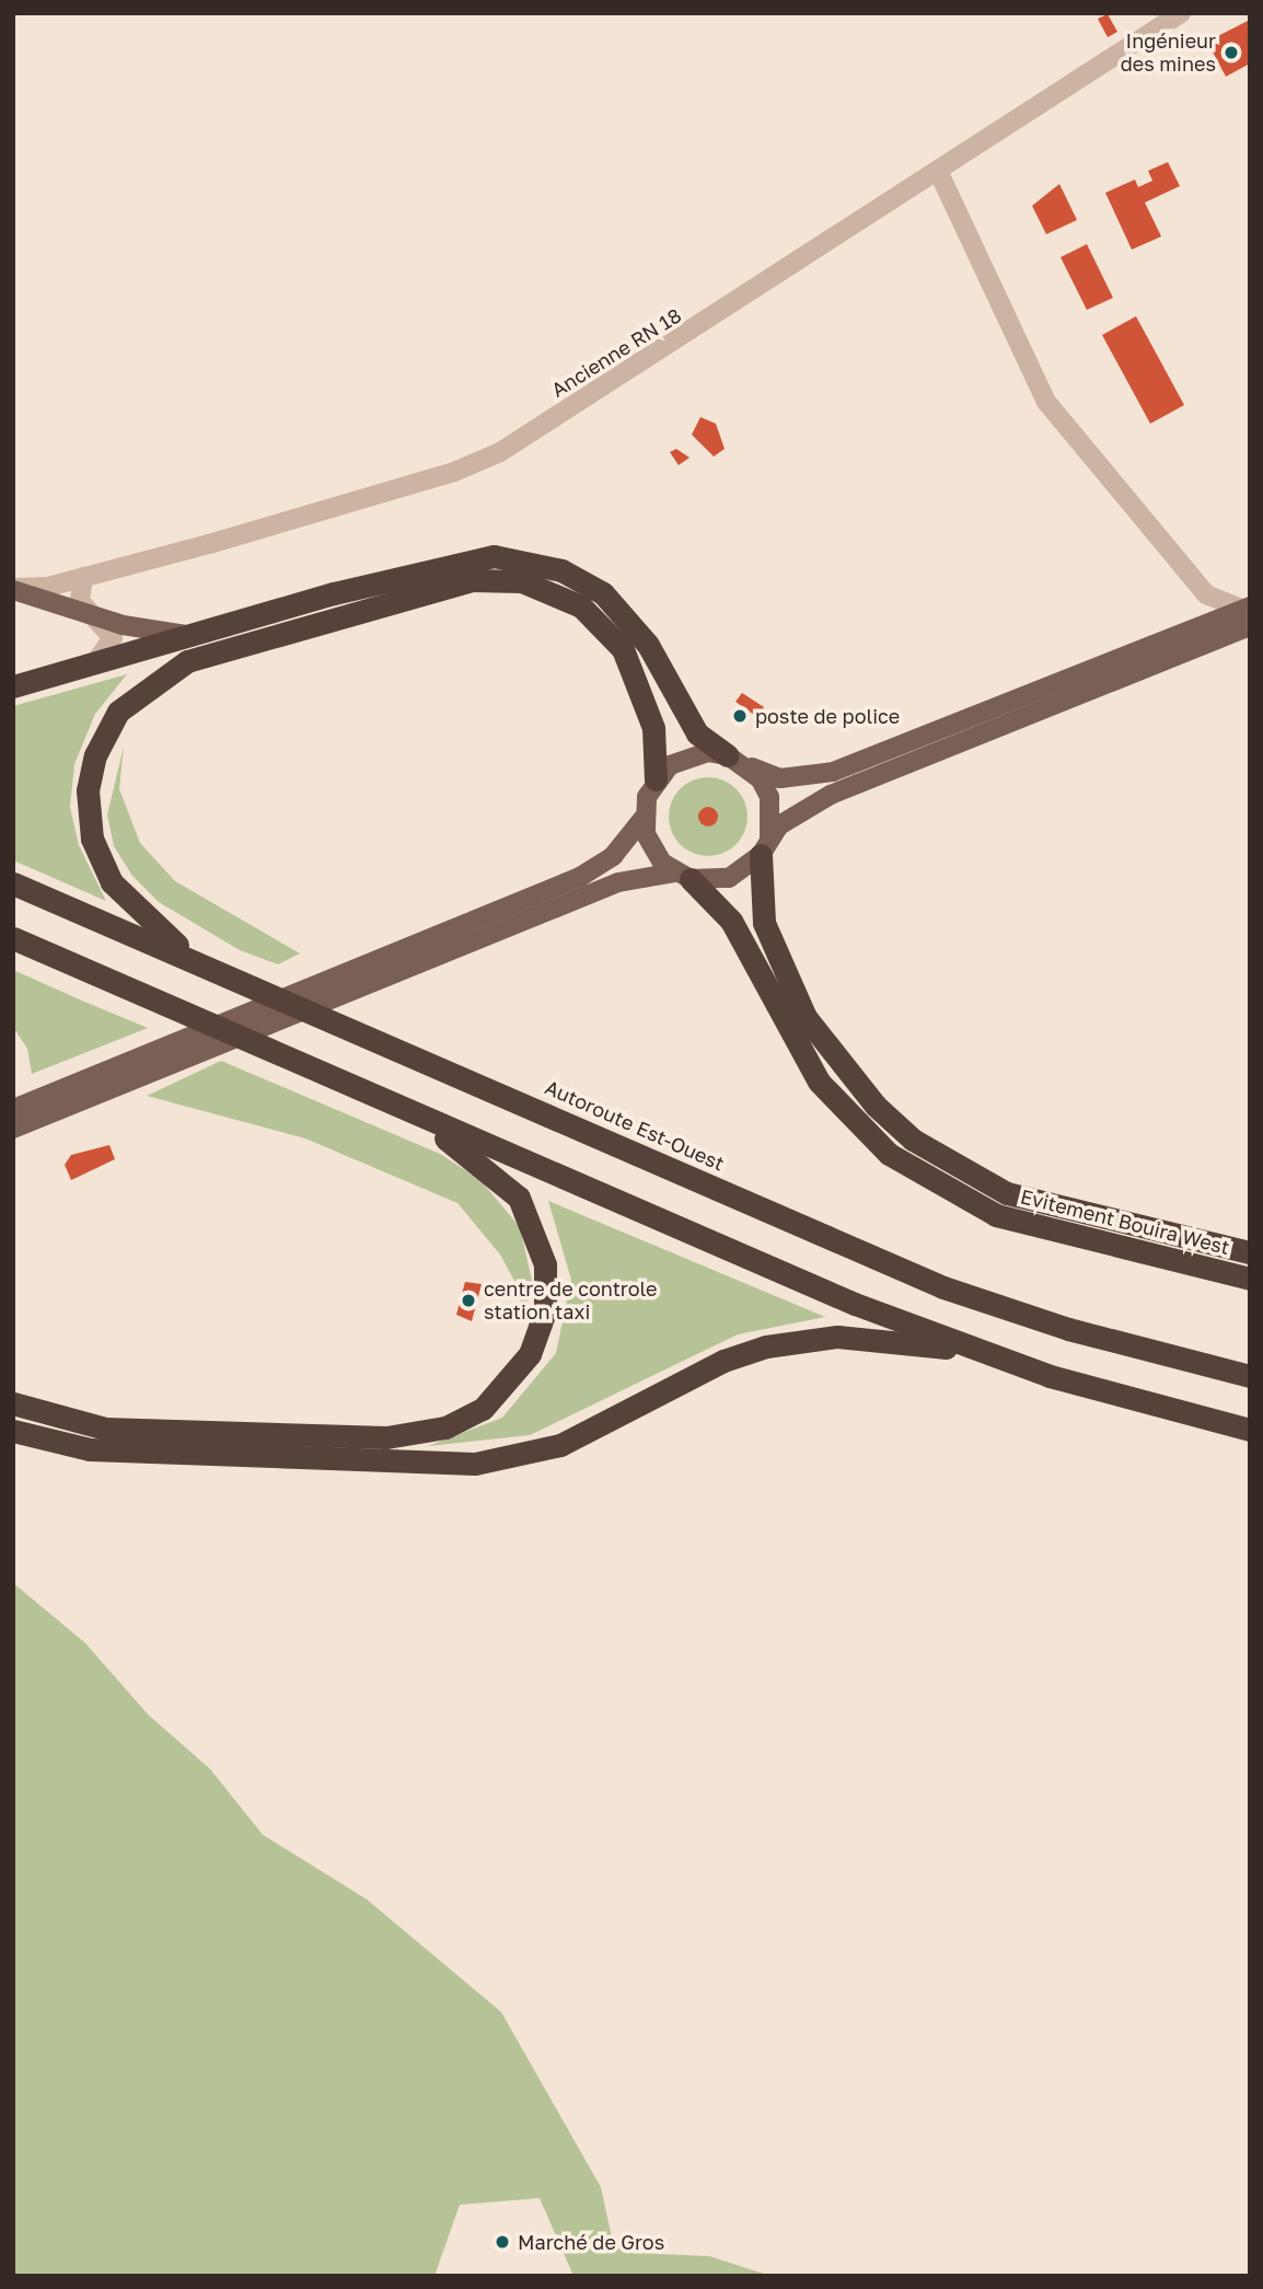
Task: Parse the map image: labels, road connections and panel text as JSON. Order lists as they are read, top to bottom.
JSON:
{
  "streets": {
    "highway": ["Autoroute Est-Ouest", "Evitement Bouira West"],
    "main road": ["Ancienne RN 18"]
  },
  "places": [
    "Ingénieur des mines",
    "poste de police",
    "centre de controle station taxi",
    "Marché de Gros"
  ]
}
